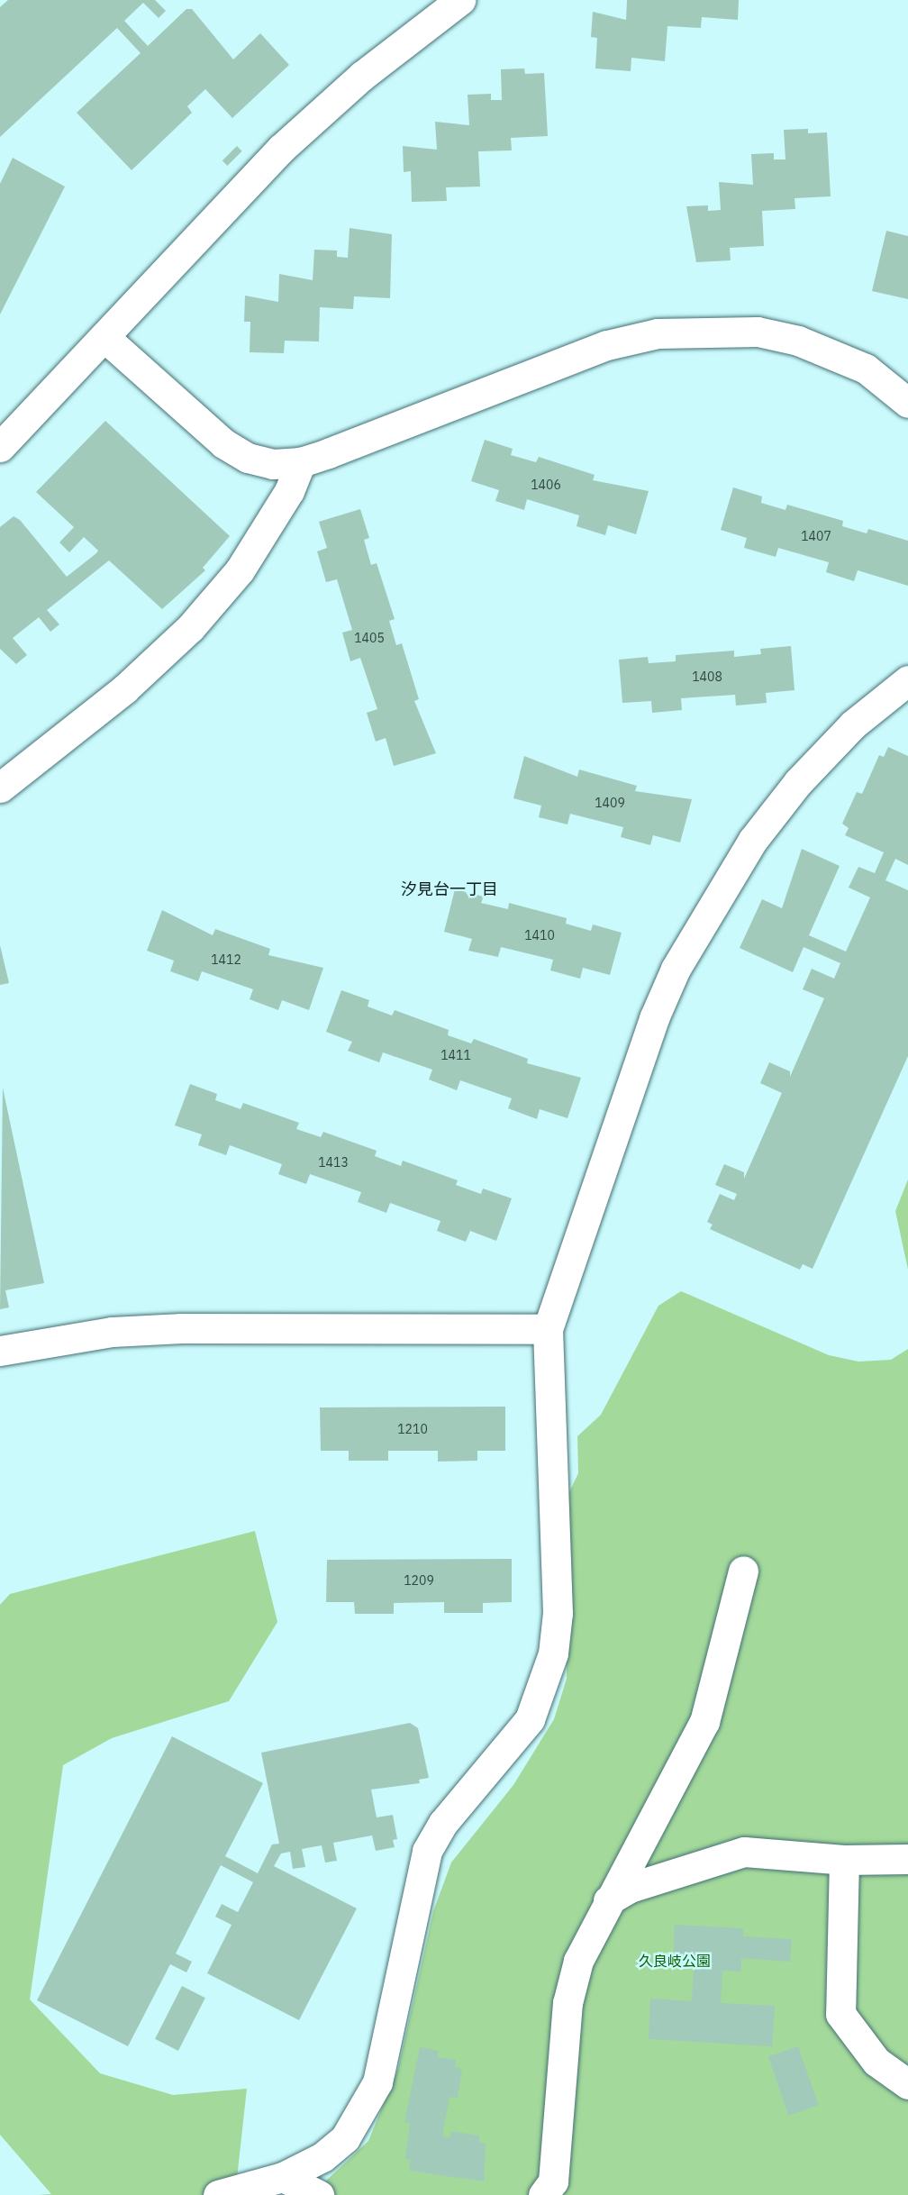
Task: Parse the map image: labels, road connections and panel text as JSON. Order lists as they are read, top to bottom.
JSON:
{
  "districts": ["汐見台一丁目"],
  "parks": ["久良岐公園"],
  "house_numbers": [
    "1406",
    "1407",
    "1405",
    "1408",
    "1409",
    "1410",
    "1412",
    "1411",
    "1413",
    "1210",
    "1209"
  ]
}
